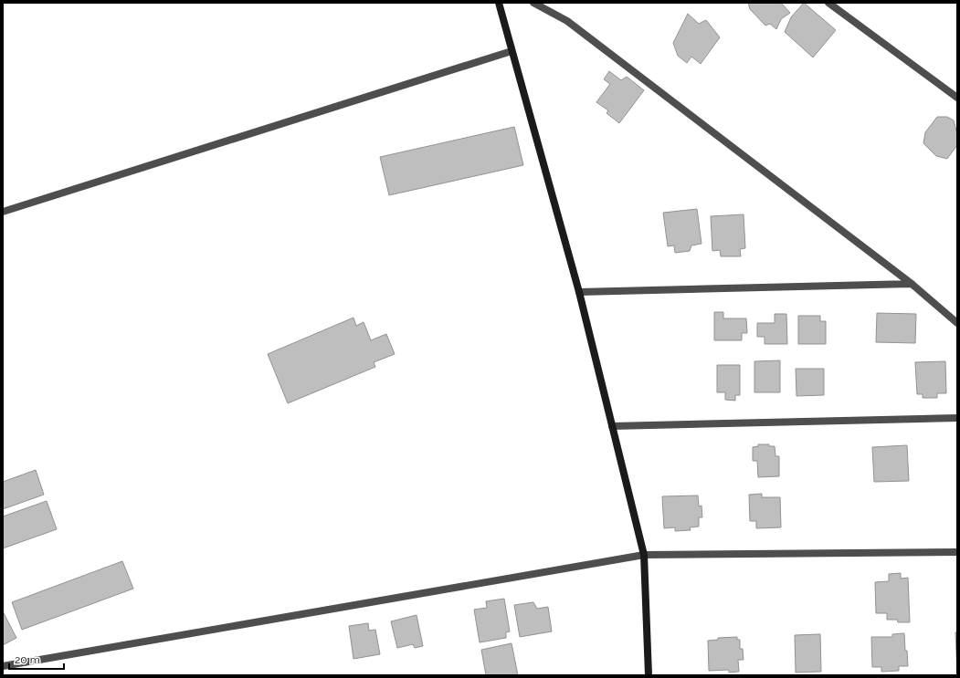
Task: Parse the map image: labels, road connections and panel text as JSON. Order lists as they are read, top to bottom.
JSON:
{
  "scale_bar": "20 m"
}
